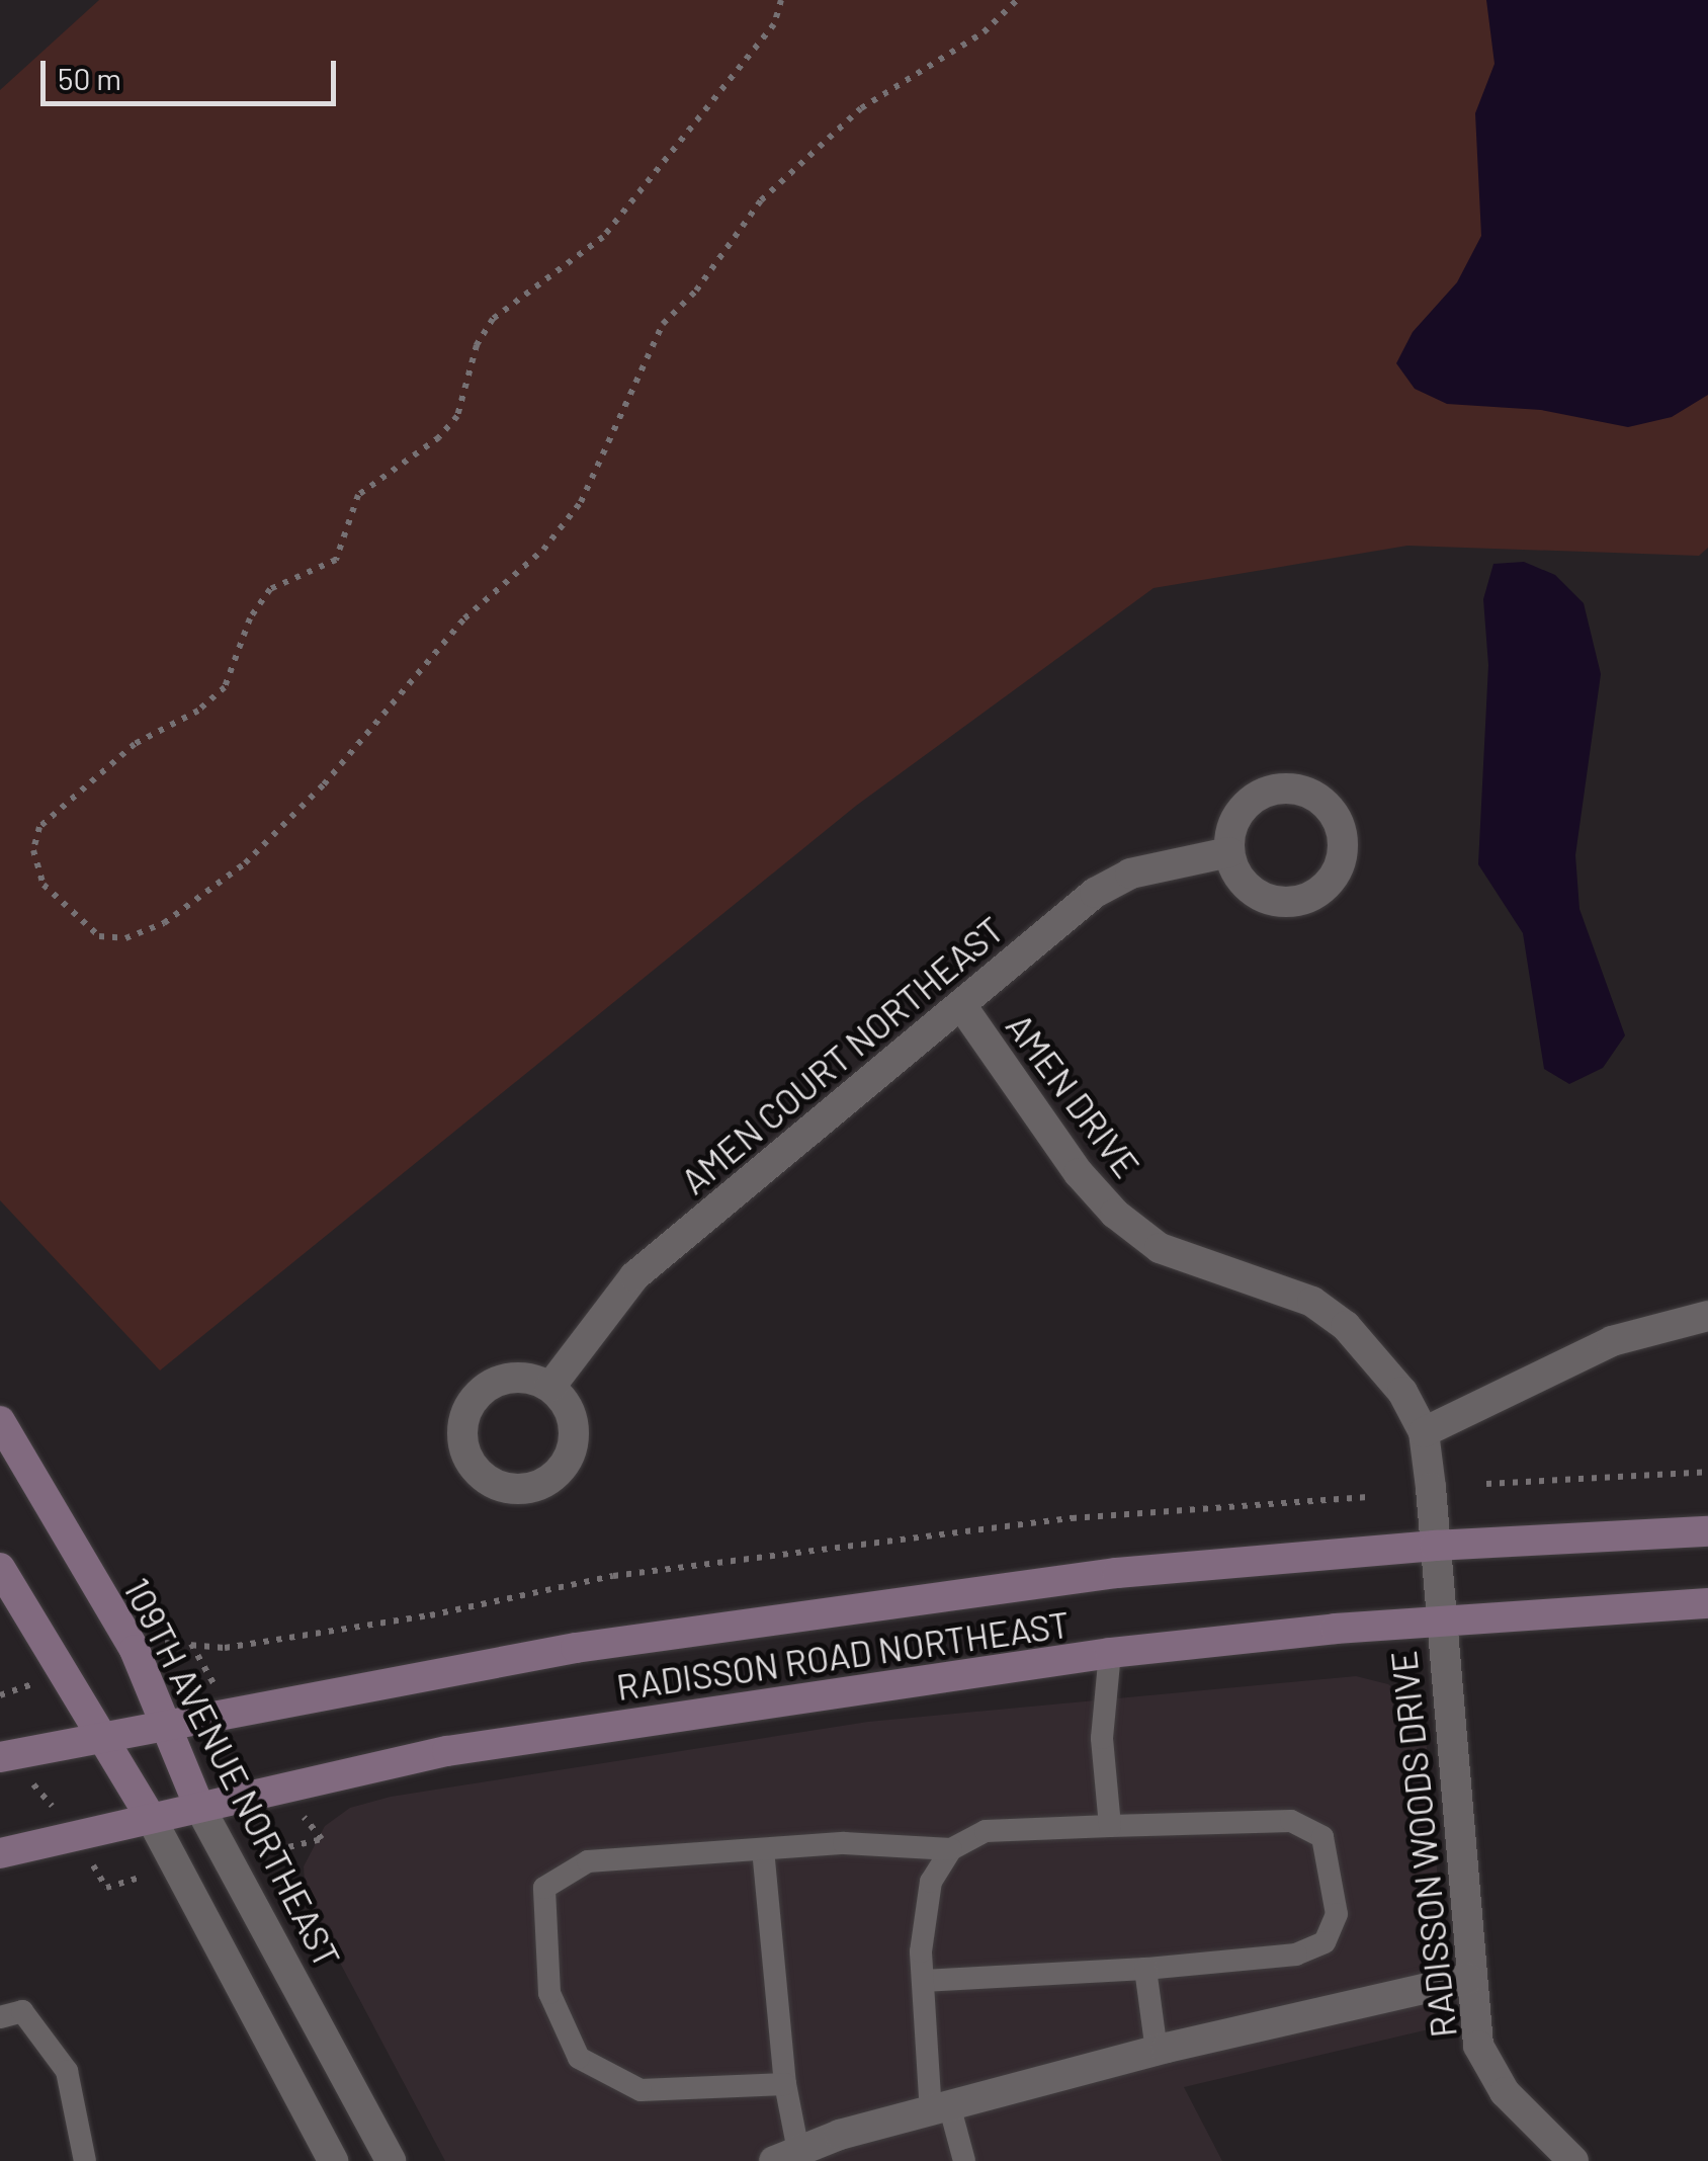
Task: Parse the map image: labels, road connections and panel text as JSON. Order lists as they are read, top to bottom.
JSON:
{
  "streets": {
    "main road": ["RADISSON ROAD NORTHEAST", "109TH AVENUE NORTHEAST"],
    "street": ["AMEN COURT NORTHEAST", "AMEN DRIVE", "RADISSON WOODS DRIVE"]
  },
  "crossings": [
    ["AMEN COURT NORTHEAST", "AMEN DRIVE"],
    ["AMEN DRIVE", "RADISSON ROAD NORTHEAST"],
    ["AMEN DRIVE", "RADISSON WOODS DRIVE"],
    ["RADISSON ROAD NORTHEAST", "109TH AVENUE NORTHEAST"],
    ["RADISSON ROAD NORTHEAST", "RADISSON WOODS DRIVE"]
  ],
  "scale_bar": "50 m"
}
